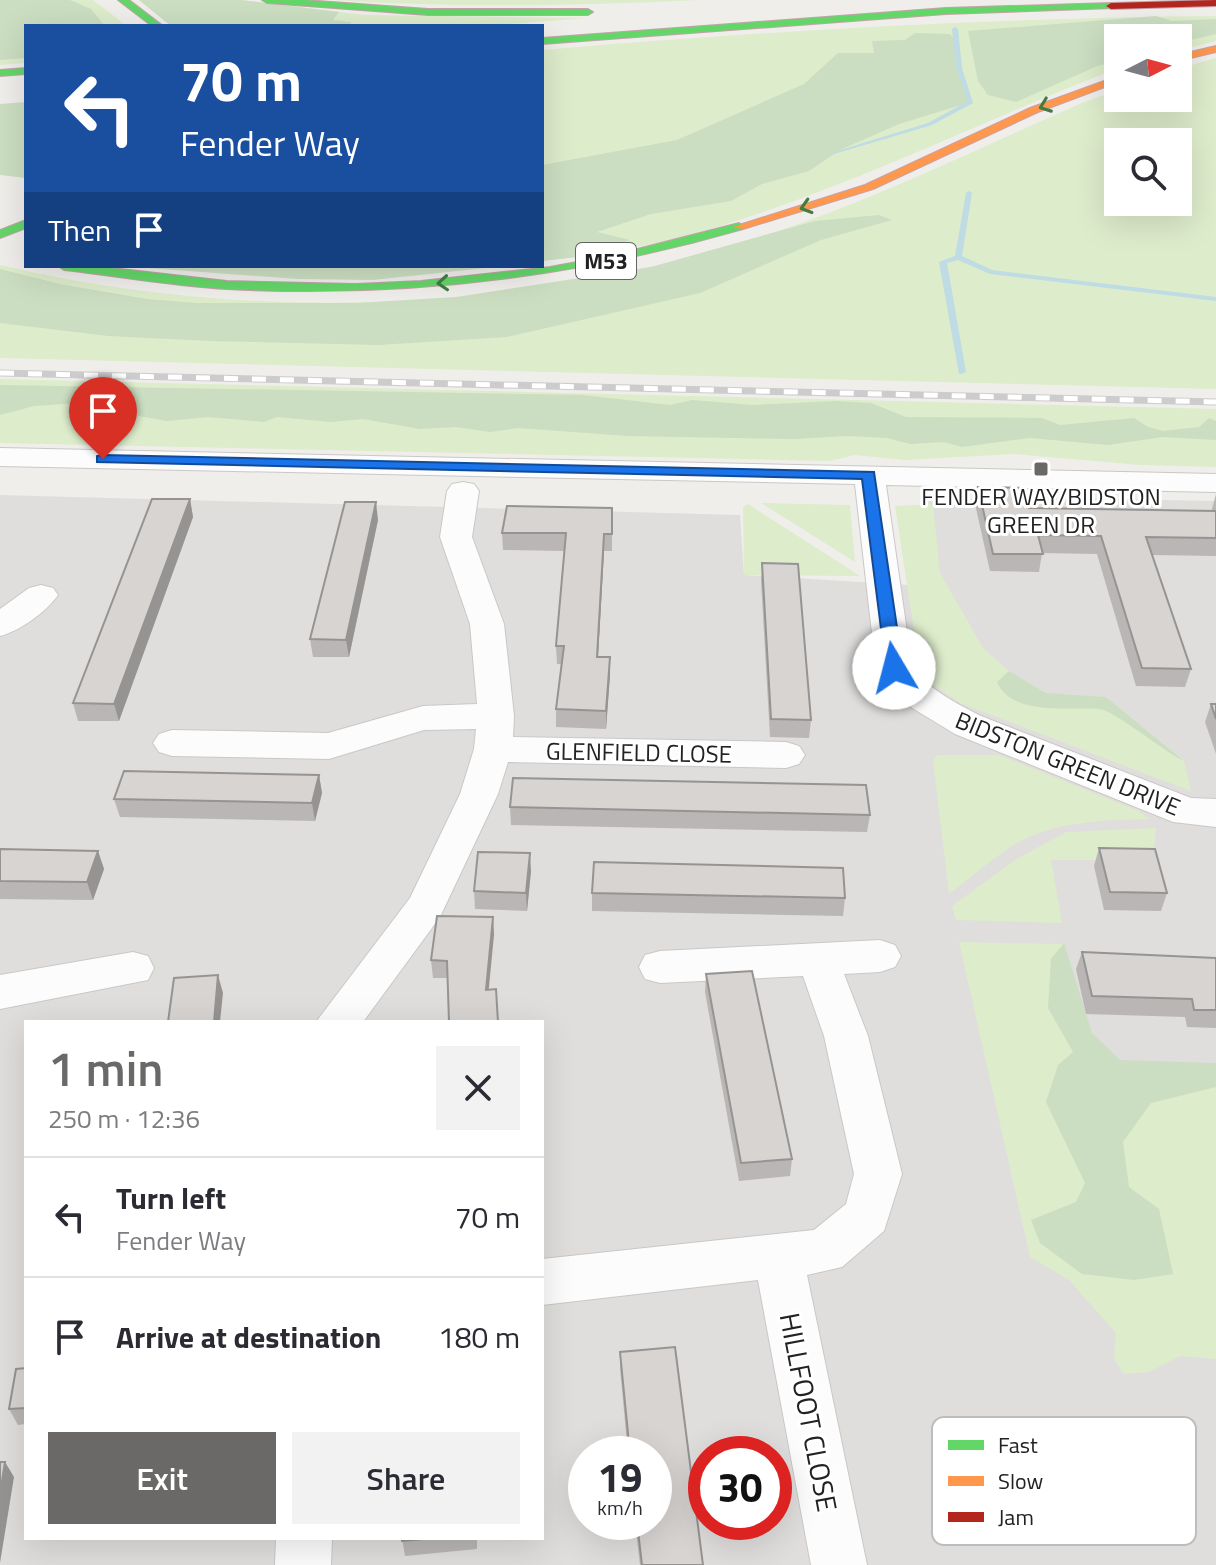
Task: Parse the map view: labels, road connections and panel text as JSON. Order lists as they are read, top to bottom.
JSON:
{
  "streets": {
    "highway": ["M53"],
    "street": ["GLENFIELD CLOSE", "BIDSTON GREEN DRIVE", "HILLFOOT CLOSE"]
  },
  "places": {
    "transit": ["FENDER WAY/BIDSTON GREEN DR"]
  },
  "legend": ["Fast", "Slow", "Jam"],
  "north": "right",
  "page": {
    "turn": ["70 m", "Fender Way"],
    "then": "Then",
    "heading": ["1 min", "250 m · 12:36"],
    "list": [
      {
        "name": "Turn left",
        "note": "Fender Way",
        "value": "70 m"
      },
      {
        "name": "Arrive at destination",
        "value": "180 m"
      }
    ],
    "buttons": ["Exit", "Share"],
    "speed": "19 km/h",
    "limit": "30"
  }
}
